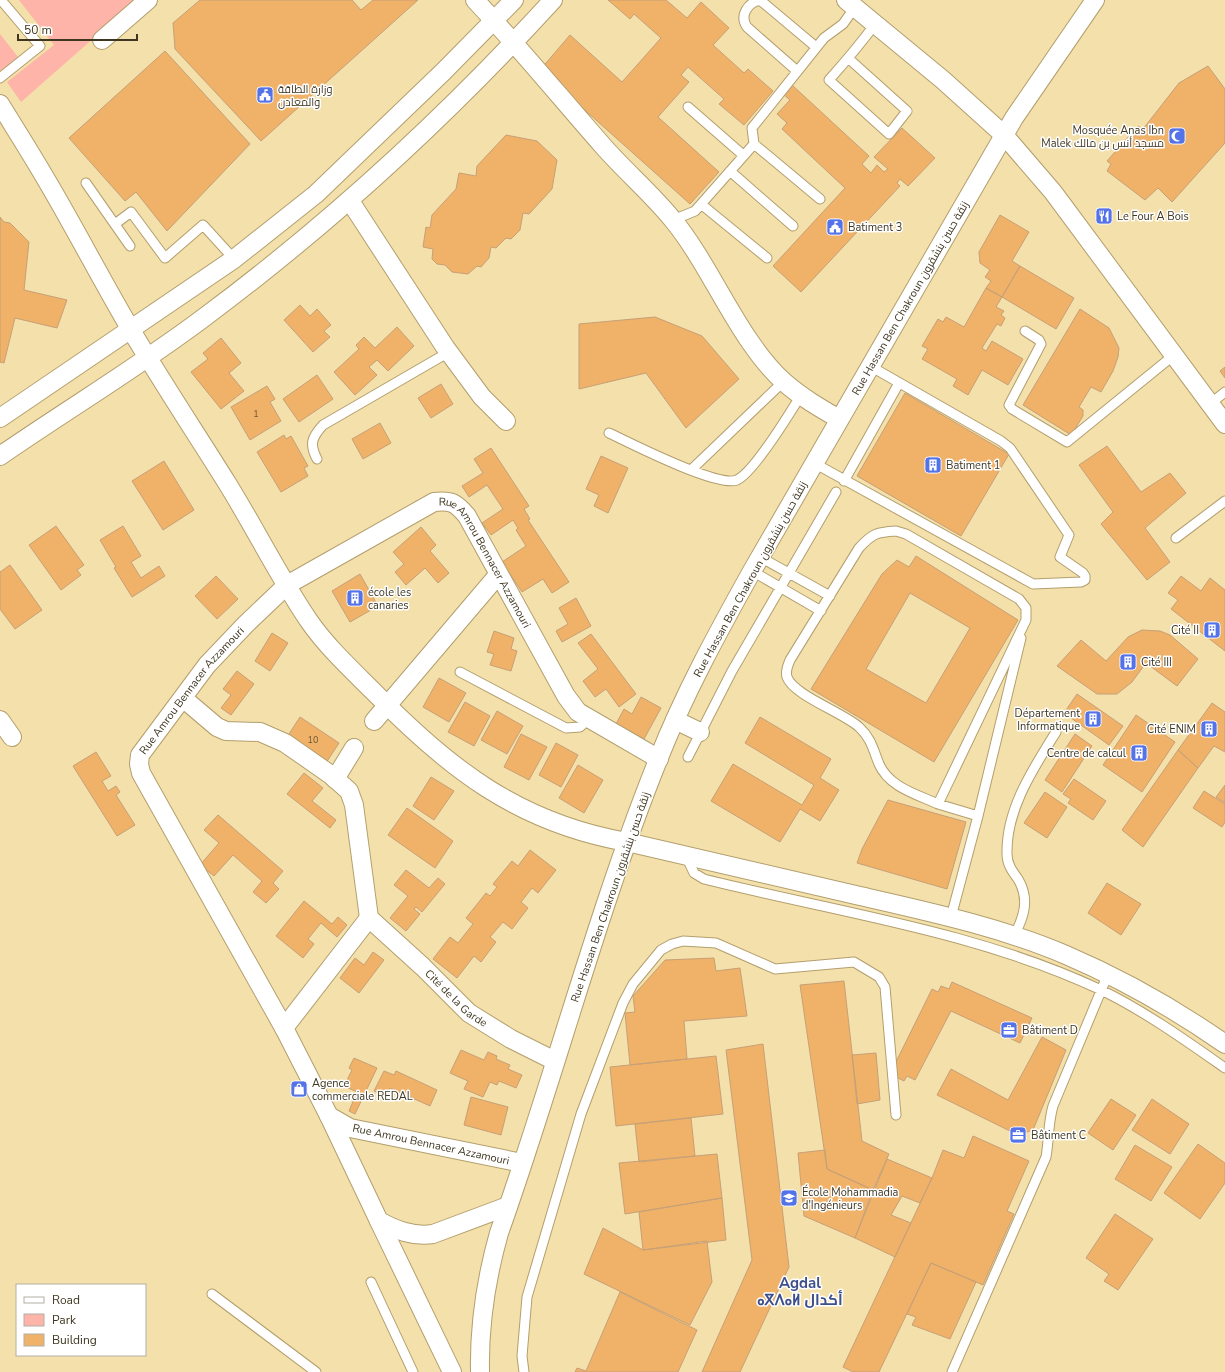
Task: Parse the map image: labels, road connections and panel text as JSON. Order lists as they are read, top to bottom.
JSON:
{
  "streets": {
    "street": ["Rue Hassan Ben Chakroun زنقة حسن بنشقرون", "Rue Amrou Bennacer Azzamouri", "Cité de la Garde"]
  },
  "crossings": [
    ["Rue Hassan Ben Chakroun زنقة حسن بنشقرون", "Rue Amrou Bennacer Azzamouri"],
    ["Rue Hassan Ben Chakroun زنقة حسن بنشقرون", "Cité de la Garde"]
  ],
  "districts": ["Agdal ⴰⴳⴷⴰⵍ أكدال"],
  "places": {
    "public building": ["وزارة الطاقة والمعادن", "Batiment 3"],
    "mosque": ["Mosquée Anas Ibn Malek مسجد أنس بن مالك"],
    "restaurant": ["Le Four A Bois"],
    "building": [
      "Batiment 1",
      "école les canaries",
      "Cité II",
      "Cité III",
      "Département Informatique",
      "Cité ENIM",
      "Centre de calcul"
    ],
    "office": ["Bâtiment D", "Bâtiment C"],
    "shop": ["Agence commerciale REDAL"],
    "school or university": ["École Mohammadia d'Ingénieurs"]
  },
  "house_numbers": ["1", "10"],
  "legend": ["Road", "Park", "Building"],
  "scale_bar": "50 m"
}
